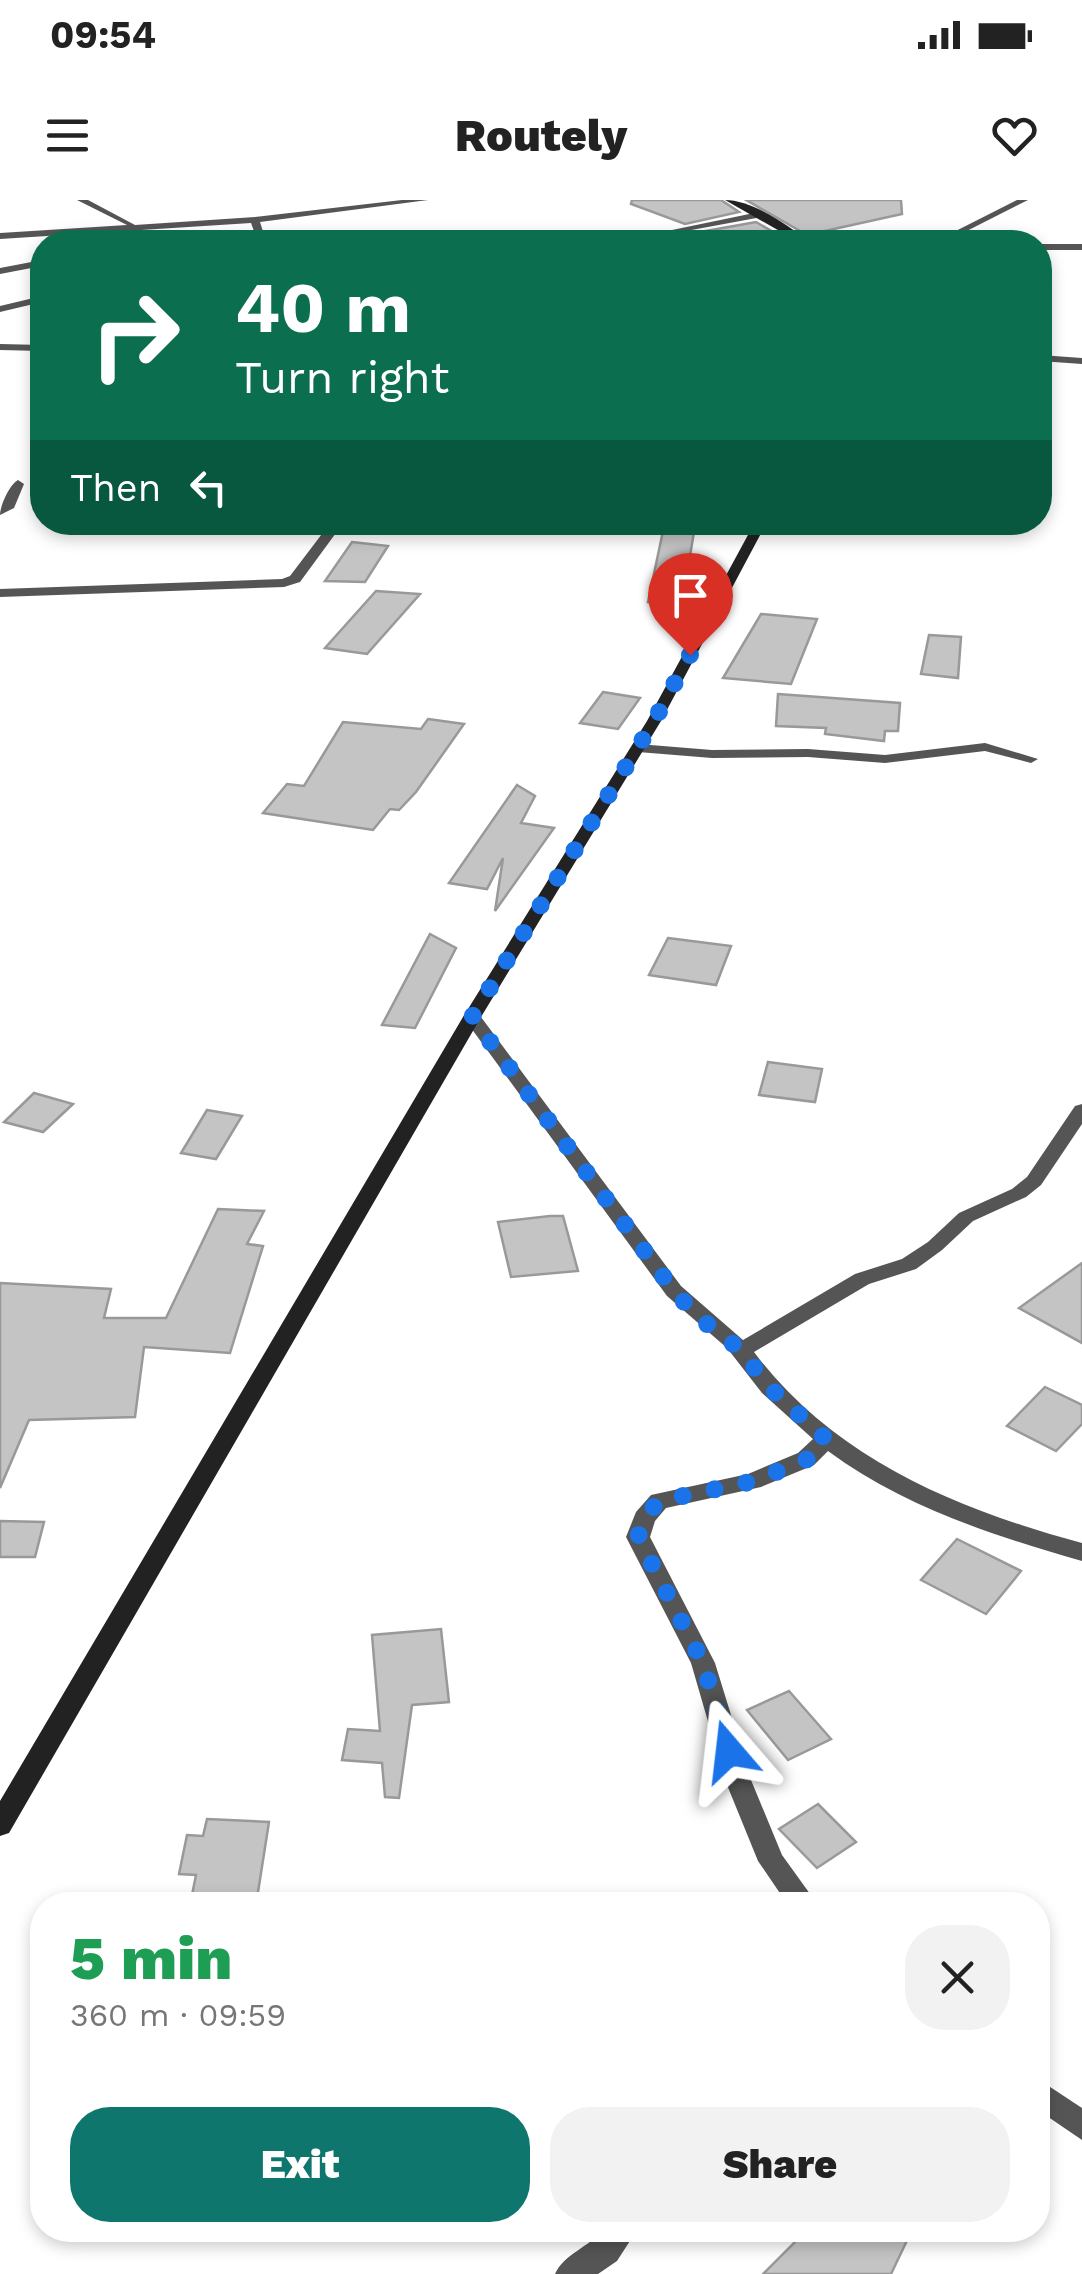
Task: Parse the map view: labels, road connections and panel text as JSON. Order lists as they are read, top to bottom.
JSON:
{
  "page": {
    "status": "09:54",
    "header": "Routely",
    "turn": ["40 m", "Turn right"],
    "then": "Then",
    "heading": ["5 min", "360 m · 09:59"],
    "buttons": ["Exit", "Share"]
  }
}
